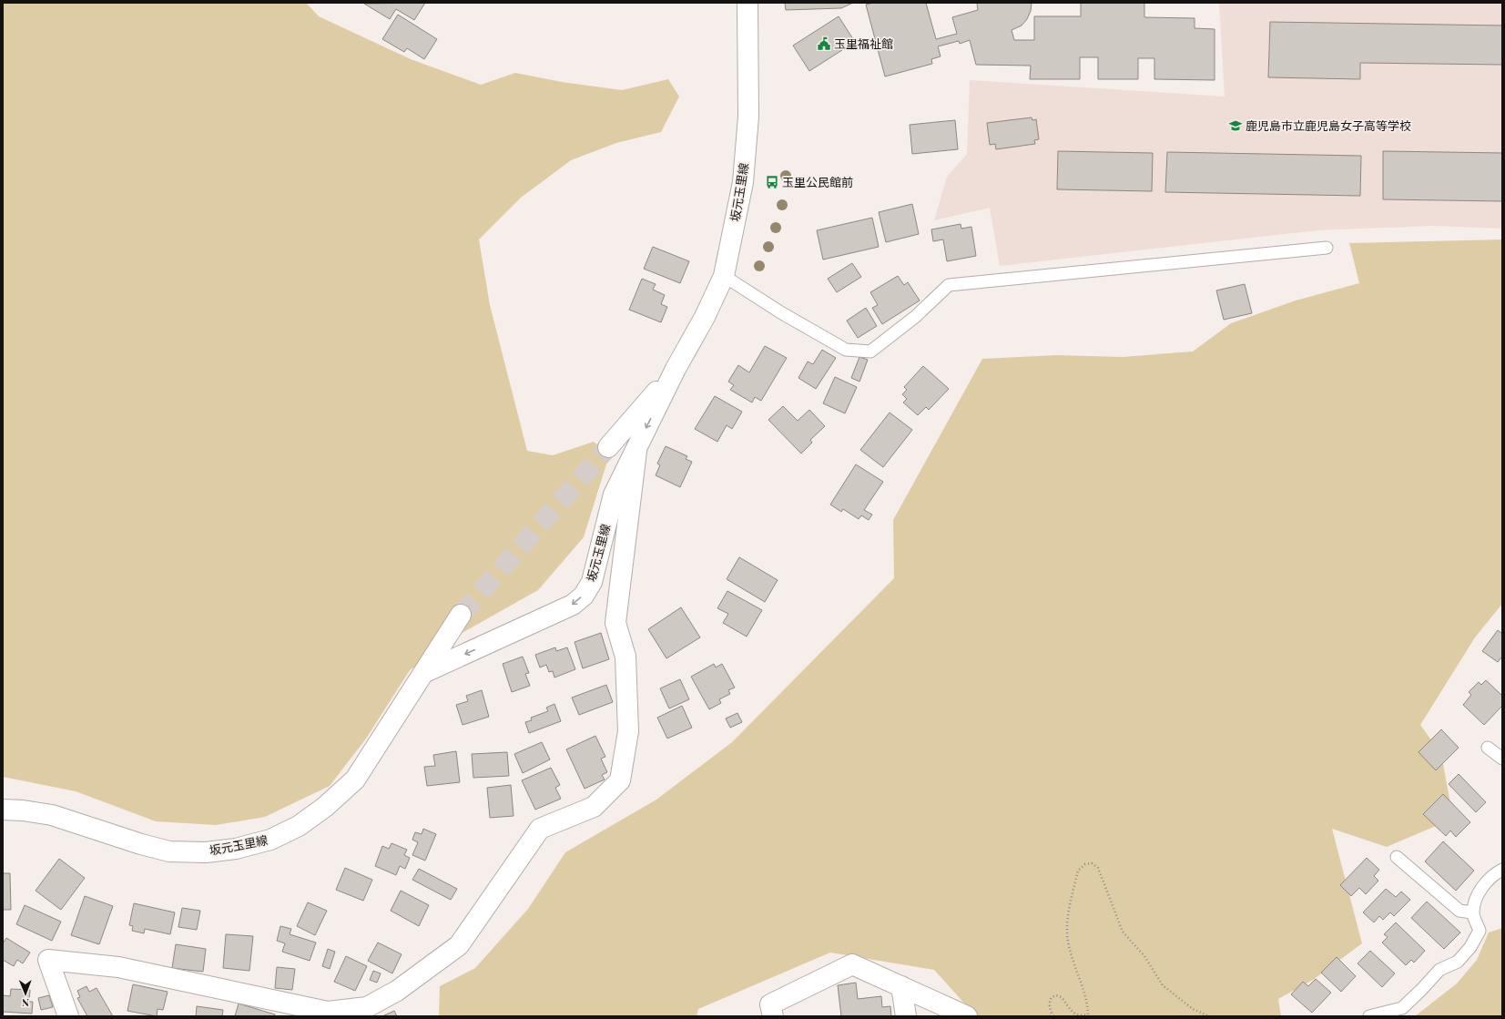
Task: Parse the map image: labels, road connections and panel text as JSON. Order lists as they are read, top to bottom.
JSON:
{
  "streets": {
    "street": ["坂元玉里線"]
  },
  "places": {
    "public building": ["玉里福祉館"],
    "school or university": ["鹿児島市立鹿児島女子高等学校"],
    "bus stop": ["玉里公民館前"]
  },
  "north": "bottom"
}
